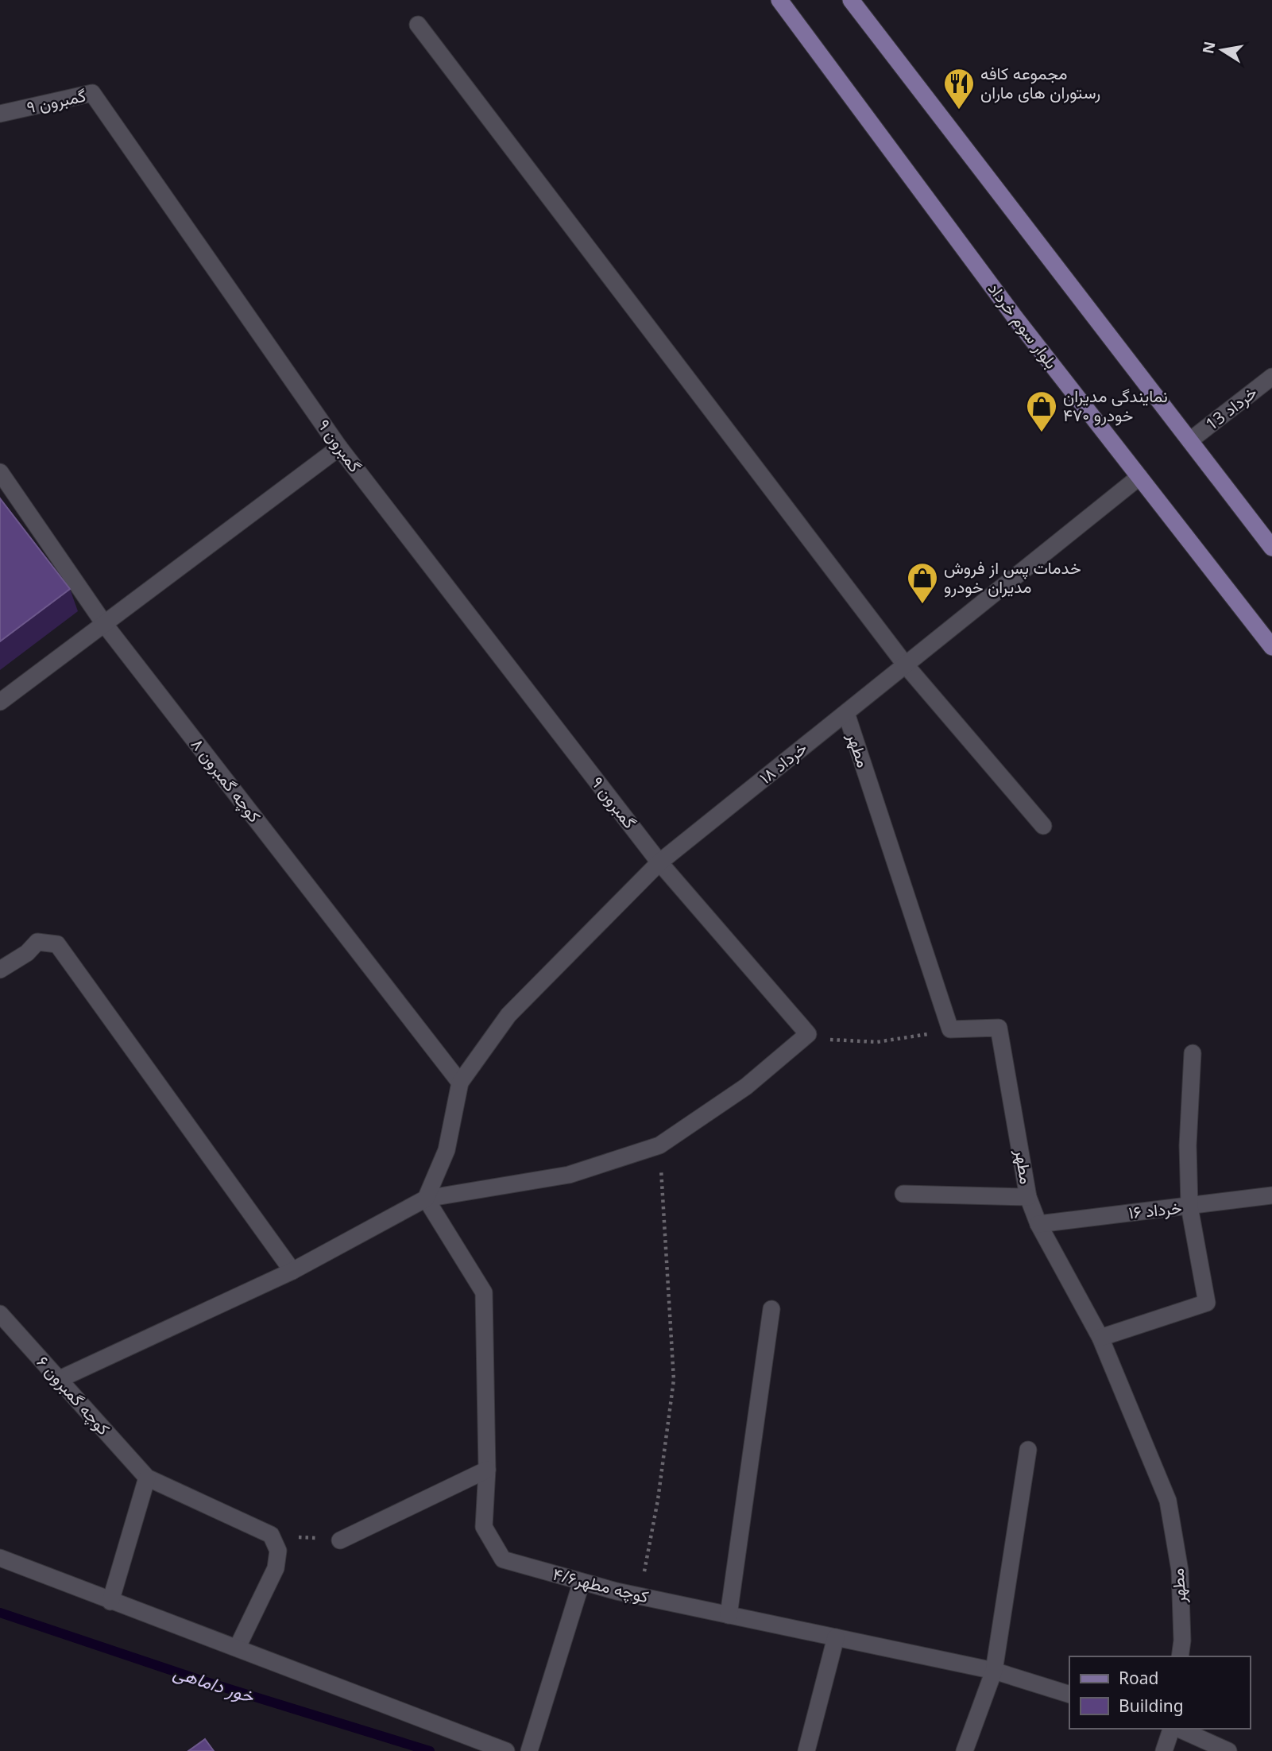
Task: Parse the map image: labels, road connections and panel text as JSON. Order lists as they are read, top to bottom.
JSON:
{
  "streets": {
    "main road": ["بلوار سوم خرداد"],
    "street": [
      "گمبرون ۹",
      "خرداد 13",
      "مطهر",
      "خرداد ۱۸",
      "کوچه گمبرون ۸",
      "خرداد ۱۶",
      "کوچه گمبرون ۶",
      "کوچه مطهر۴/۶"
    ]
  },
  "crossings": [
    ["گمبرون ۹", "خرداد ۱۸"],
    ["بلوار سوم خرداد", "خرداد ۱۸"],
    ["مطهر", "خرداد ۱۸"],
    ["مطهر", "خرداد ۱۶"],
    ["خرداد ۱۸", "کوچه گمبرون ۸"]
  ],
  "water": ["خور داماهی"],
  "places": {
    "restaurant": ["مجموعه کافه رستوران های ماران"],
    "shop": ["نمایندگی مدیران خودرو ۴۷۰", "خدمات پس از فروش مدیران خودرو"]
  },
  "legend": ["Road", "Building"],
  "north": "left"
}
